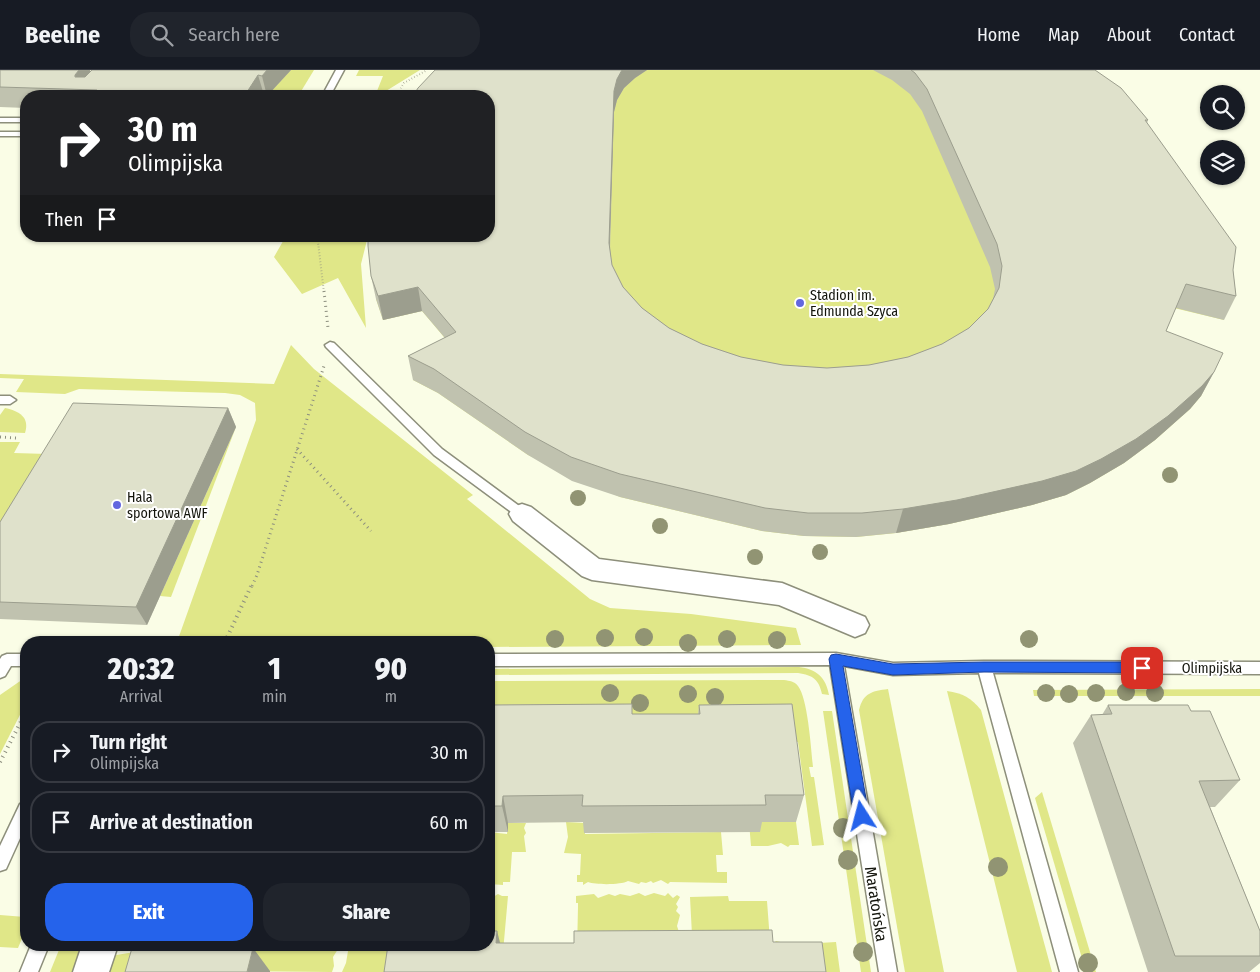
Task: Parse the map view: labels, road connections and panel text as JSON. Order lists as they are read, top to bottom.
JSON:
{
  "streets": {
    "lane": ["Olimpijska", "Maratońska"]
  },
  "crossings": [
    ["Olimpijska", "Maratońska"]
  ],
  "places": ["Stadion im. Edmunda Szyca", "Hala sportowa AWF"],
  "page": {
    "header": "Beeline",
    "search": "Search here",
    "nav": [
      "Home",
      "Map",
      "About",
      "Contact"
    ],
    "turn": ["30 m", "Olimpijska"],
    "then": "Then",
    "eta": [
      "20:32",
      "Arrival",
      "1",
      "min",
      "90",
      "m"
    ],
    "list": [
      {
        "name": "Turn right",
        "note": "Olimpijska",
        "value": "30 m"
      },
      {
        "name": "Arrive at destination",
        "value": "60 m"
      }
    ],
    "buttons": ["Exit", "Share"]
  }
}
